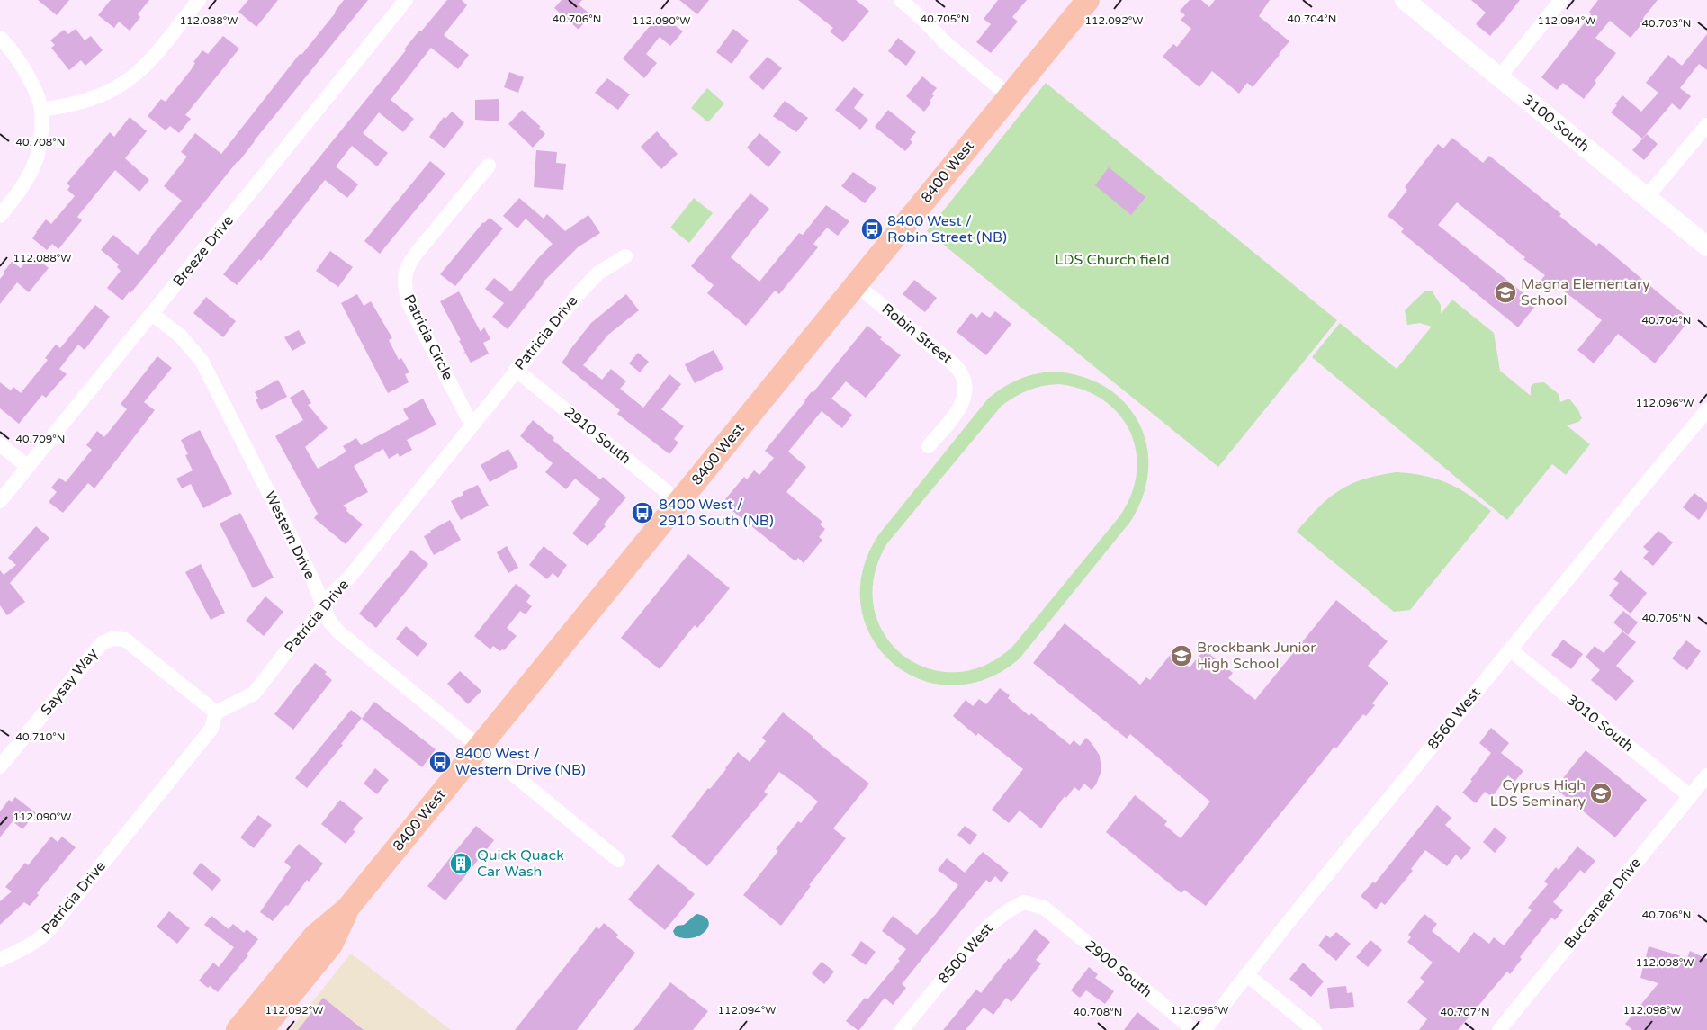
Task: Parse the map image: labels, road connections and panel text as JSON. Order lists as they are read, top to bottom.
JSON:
{
  "streets": {
    "main road": ["8400 West"],
    "street": [
      "3100 South",
      "Breeze Drive",
      "Patricia Drive",
      "Robin Street",
      "Patricia Circle",
      "2910 South",
      "Western Drive",
      "Saysay Way",
      "8560 West",
      "3010 South",
      "Buccaneer Drive",
      "8500 West",
      "2900 South"
    ]
  },
  "crossings": [
    ["8400 West", "Robin Street"],
    ["8400 West", "2910 South"],
    ["8400 West", "Western Drive"],
    ["Breeze Drive", "Western Drive"],
    ["Patricia Drive", "Patricia Circle"],
    ["Patricia Drive", "2910 South"],
    ["Patricia Drive", "Western Drive"],
    ["Patricia Drive", "Saysay Way"],
    ["8560 West", "3010 South"],
    ["3010 South", "Buccaneer Drive"],
    ["8500 West", "2900 South"]
  ],
  "parks": ["LDS Church field"],
  "places": {
    "bus stop": ["8400 West / Robin Street (NB)", "8400 West / 2910 South (NB)", "8400 West / Western Drive (NB)"],
    "school or university": ["Magna Elementary School", "Brockbank Junior High School", "Cyprus High LDS Seminary"],
    "building": ["Quick Quack Car Wash"]
  },
  "coordinates": [
    "40.706°N",
    "40.705°N",
    "40.704°N",
    "112.088°W",
    "112.090°W",
    "112.092°W",
    "112.094°W",
    "40.703°N",
    "40.708°N",
    "112.096°W",
    "40.709°N",
    "40.710°N",
    "112.098°W",
    "40.707°N"
  ]
}
